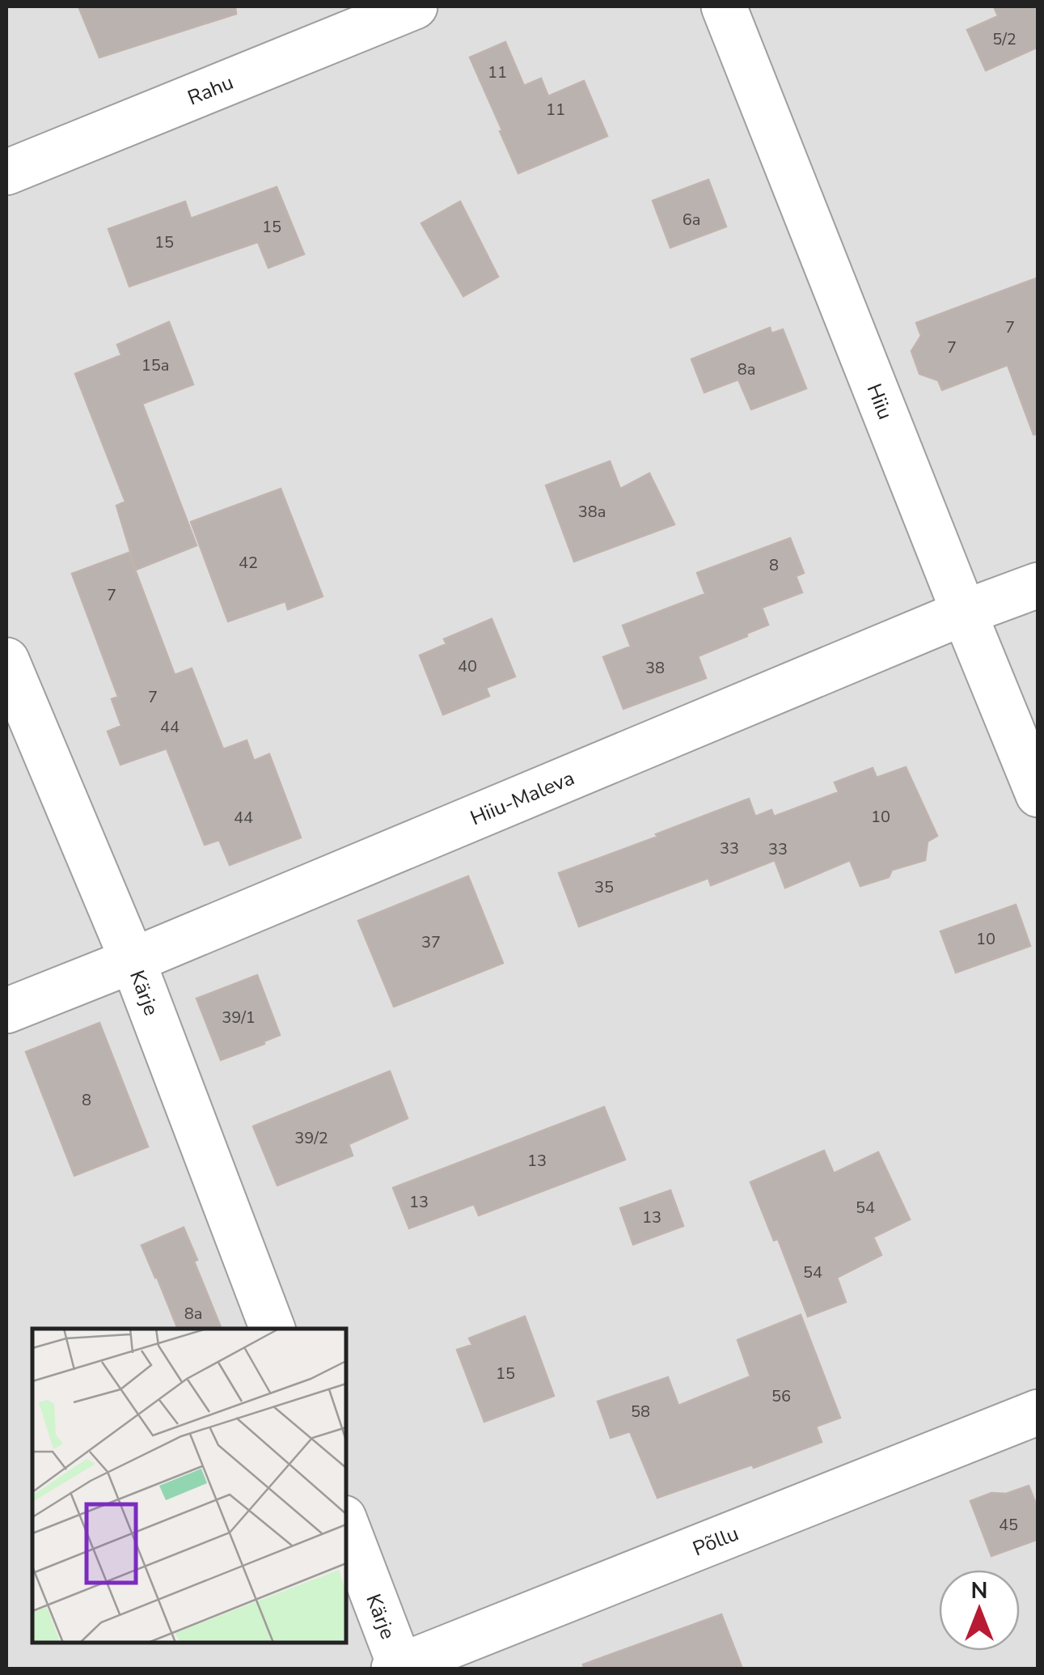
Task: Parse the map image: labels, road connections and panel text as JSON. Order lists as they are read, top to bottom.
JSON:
{
  "streets": {
    "street": [
      "Rahu",
      "Hiiu",
      "Hiiu-Maleva",
      "Kärje",
      "Põllu"
    ]
  },
  "crossings": [
    ["Hiiu", "Hiiu-Maleva"],
    ["Hiiu-Maleva", "Kärje"],
    ["Kärje", "Põllu"]
  ],
  "house_numbers": [
    "5/2",
    "11",
    "11",
    "6a",
    "15",
    "15",
    "7",
    "7",
    "15a",
    "8a",
    "38a",
    "42",
    "8",
    "7",
    "40",
    "38",
    "7",
    "44",
    "10",
    "44",
    "33",
    "33",
    "35",
    "10",
    "37",
    "39/1",
    "8",
    "39/2",
    "13",
    "13",
    "54",
    "13",
    "54",
    "8a",
    "15",
    "56",
    "58",
    "45"
  ],
  "north": "top"
}
